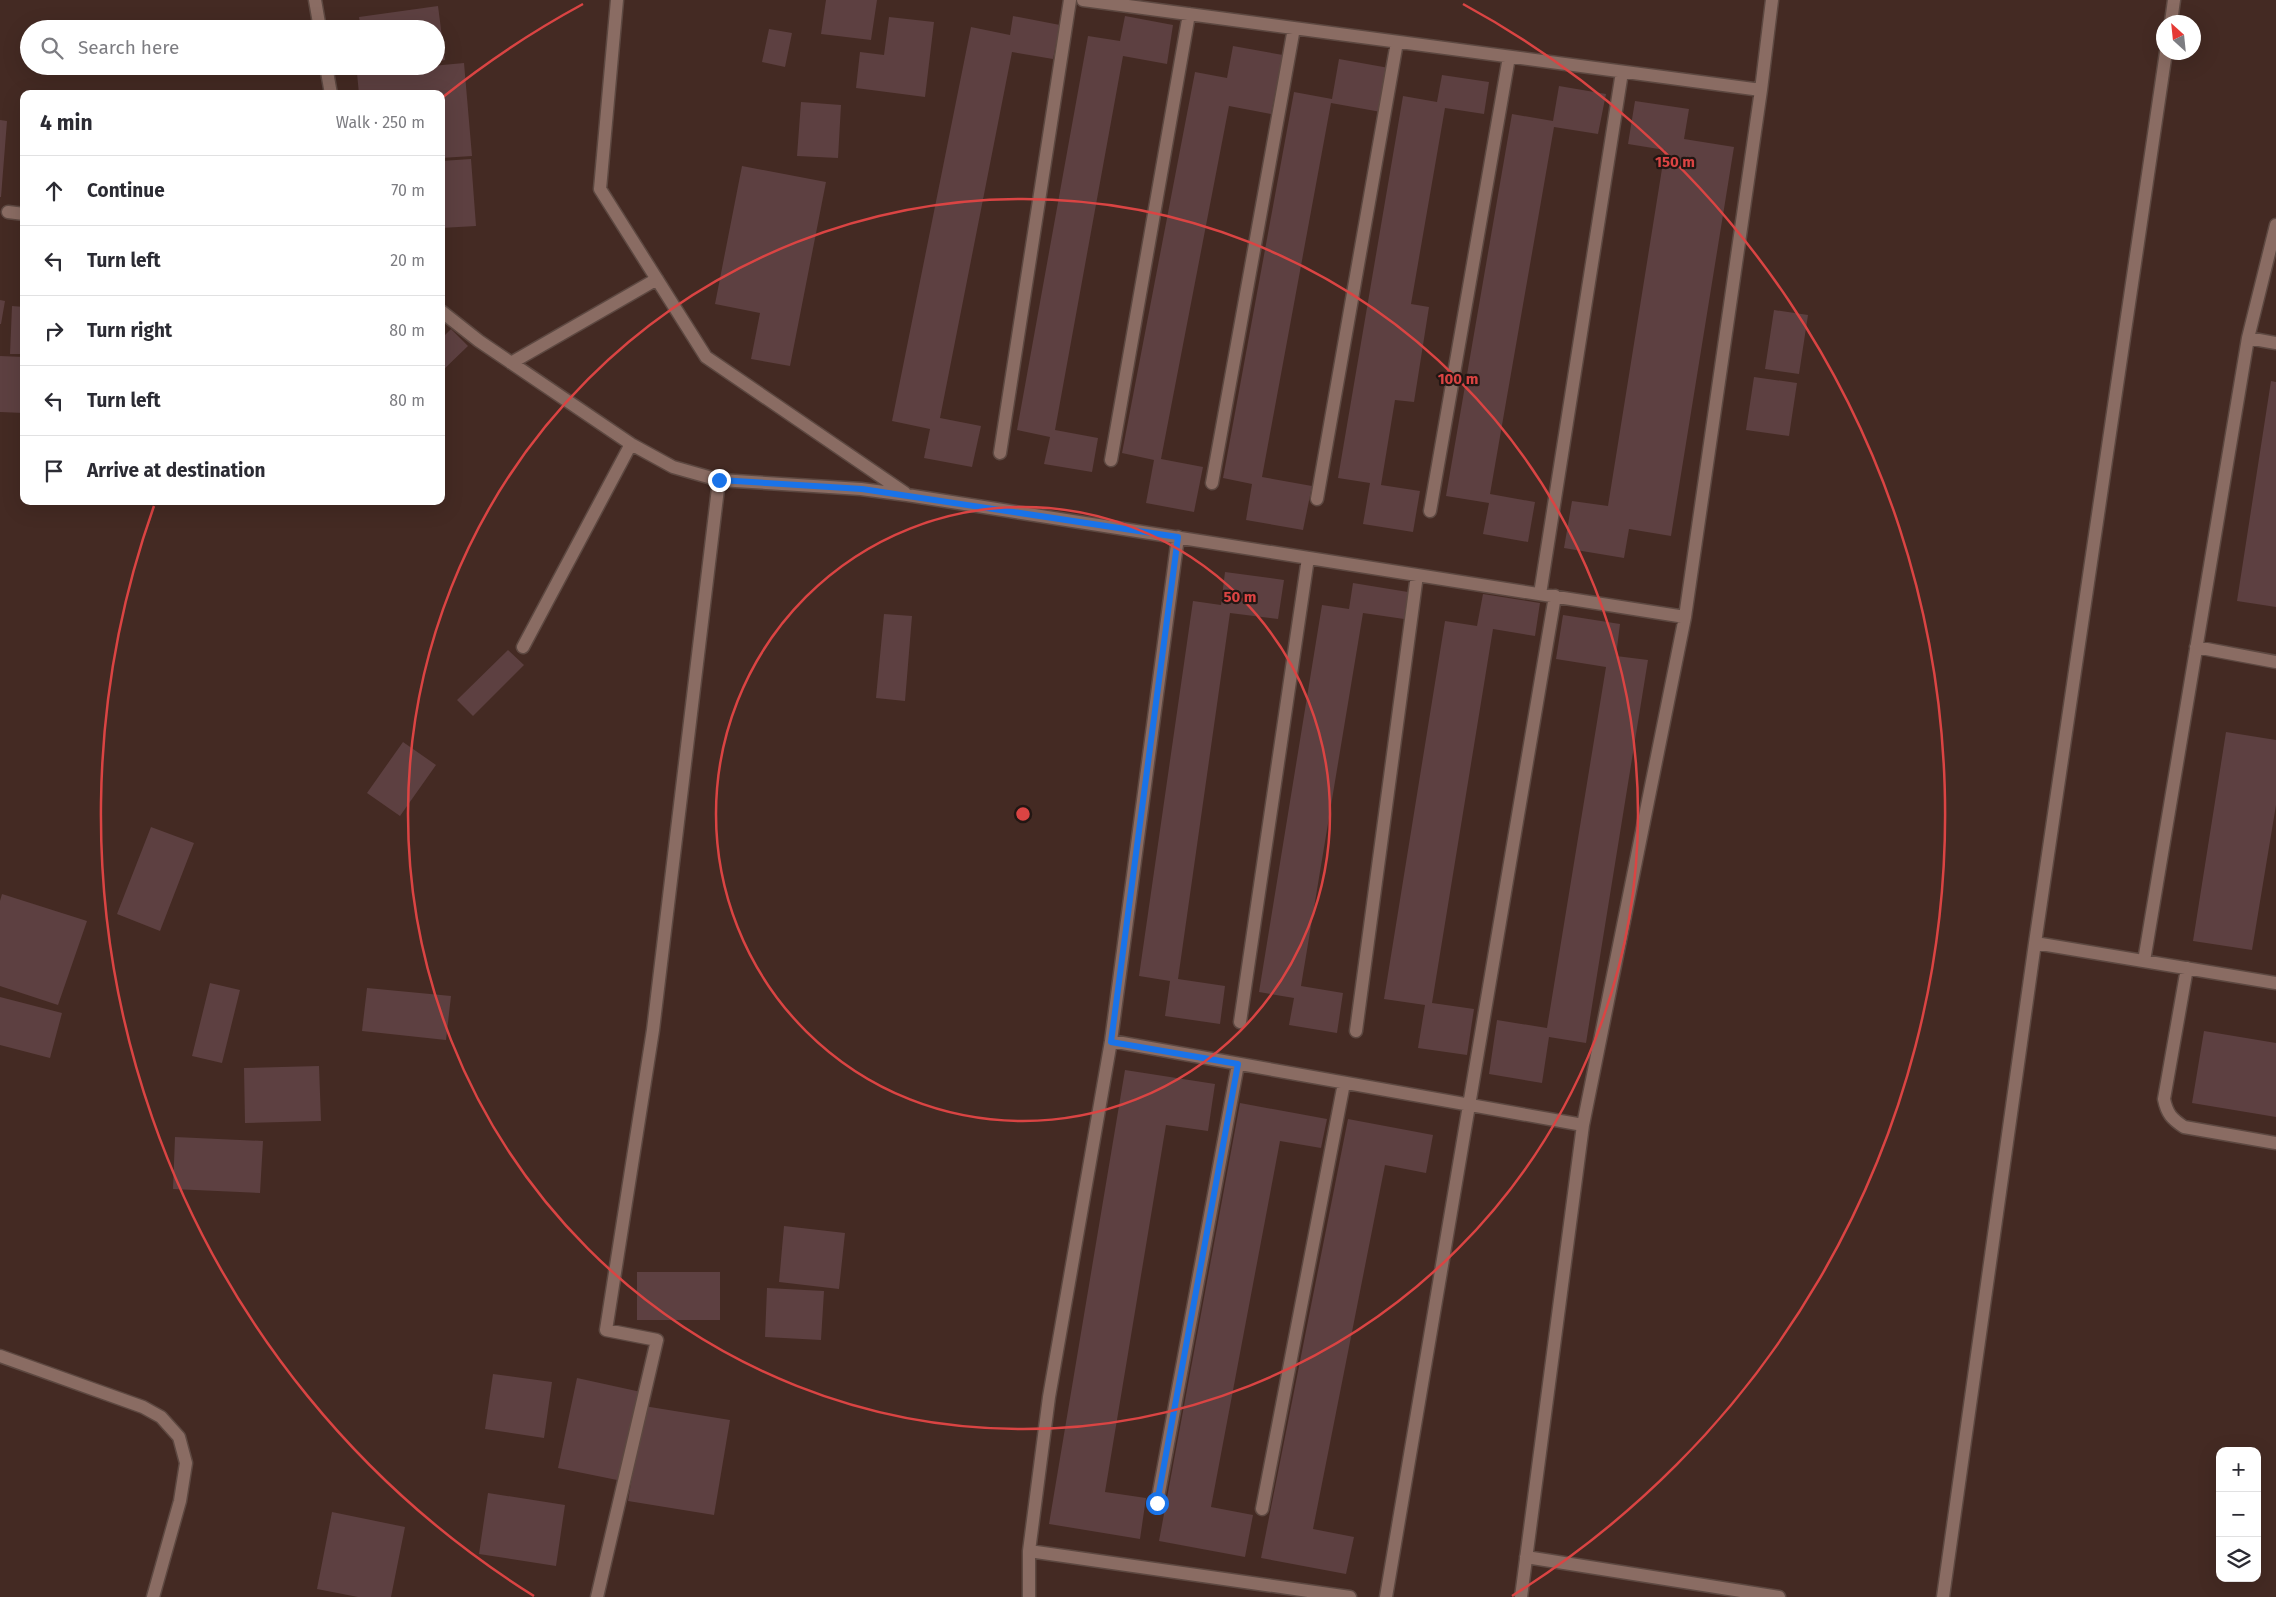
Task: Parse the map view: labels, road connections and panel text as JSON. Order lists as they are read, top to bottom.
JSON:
{
  "north": "top left",
  "page": {
    "search": "Search here",
    "heading": ["4 min", "Walk · 250 m"],
    "list": [
      ["Continue", "70 m"],
      ["Turn left", "20 m"],
      ["Turn right", "80 m"],
      ["Turn left", "80 m"],
      "Arrive at destination"
    ],
    "map_buttons": ["+", "−"]
  },
  "rings": ["150 m", "100 m", "50 m"]
}
